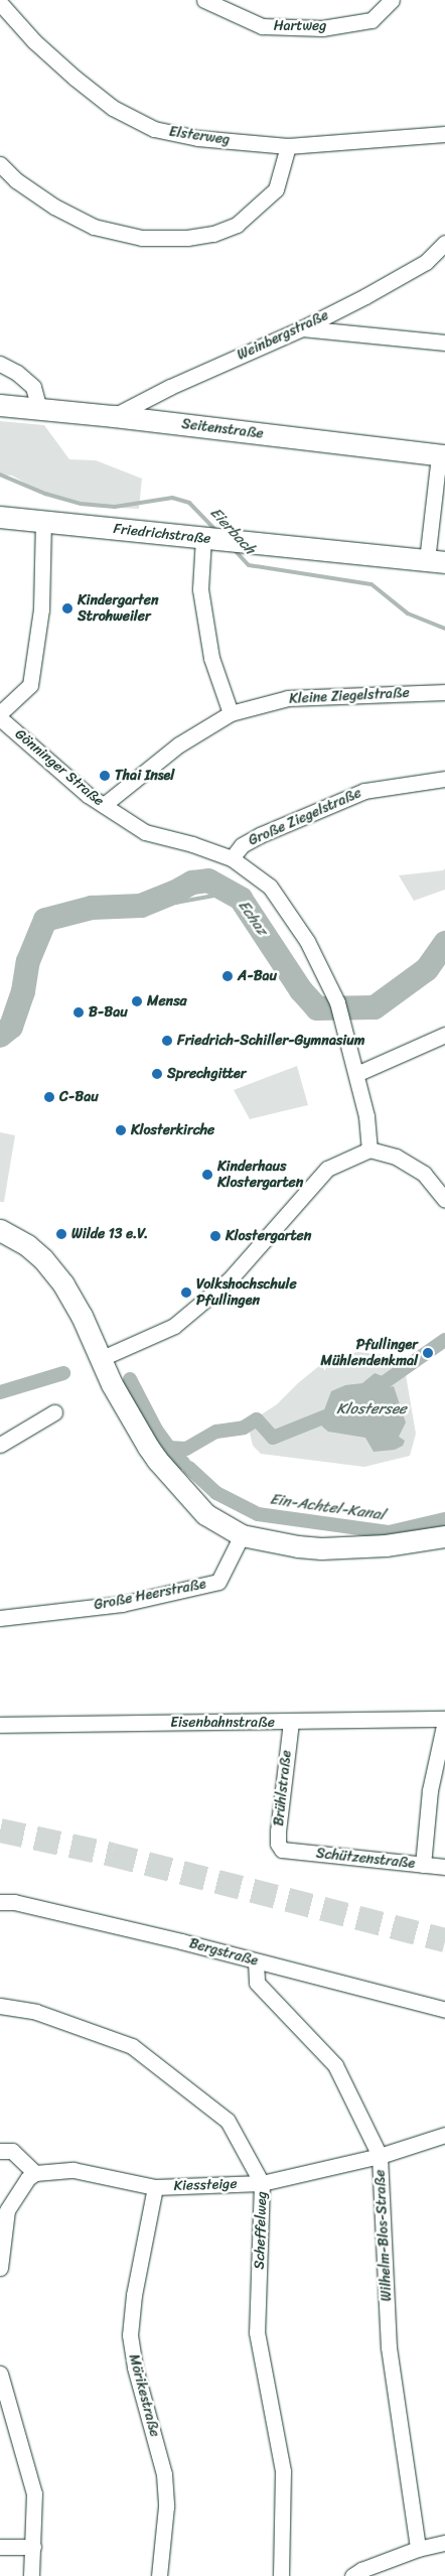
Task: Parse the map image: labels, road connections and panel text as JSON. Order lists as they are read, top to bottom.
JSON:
{
  "streets": {
    "main road": ["Seitenstraße", "Friedrichstraße"],
    "street": [
      "Hartweg",
      "Elsterweg",
      "Weinbergstraße",
      "Kleine Ziegelstraße",
      "Gönninger Straße",
      "Große Ziegelstraße",
      "Große Heerstraße",
      "Eisenbahnstraße",
      "Brühlstraße",
      "Schützenstraße",
      "Bergstraße",
      "Kiessteige",
      "Scheffelweg",
      "Wilhelm-Blos-Straße",
      "Mörikestraße"
    ]
  },
  "crossings": [
    ["Weinbergstraße", "Seitenstraße"],
    ["Kleine Ziegelstraße", "Gönninger Straße"],
    ["Gönninger Straße", "Große Ziegelstraße"],
    ["Eisenbahnstraße", "Brühlstraße"],
    ["Brühlstraße", "Schützenstraße"],
    ["Bergstraße", "Wilhelm-Blos-Straße"],
    ["Kiessteige", "Scheffelweg"],
    ["Kiessteige", "Wilhelm-Blos-Straße"],
    ["Kiessteige", "Mörikestraße"]
  ],
  "water": [
    "Eierbach",
    "Echaz",
    "Klostersee",
    "Ein-Achtel-Kanal"
  ],
  "places": [
    "Kindergarten Strohweiler",
    "Thai Insel",
    "A-Bau",
    "Mensa",
    "B-Bau",
    "Friedrich-Schiller-Gymnasium",
    "Sprechgitter",
    "C-Bau",
    "Klosterkirche",
    "Kinderhaus Klostergarten",
    "Wilde 13 e.V.",
    "Klostergarten",
    "Volkshochschule Pfullingen",
    "Pfullinger Mühlendenkmal"
  ]
}
